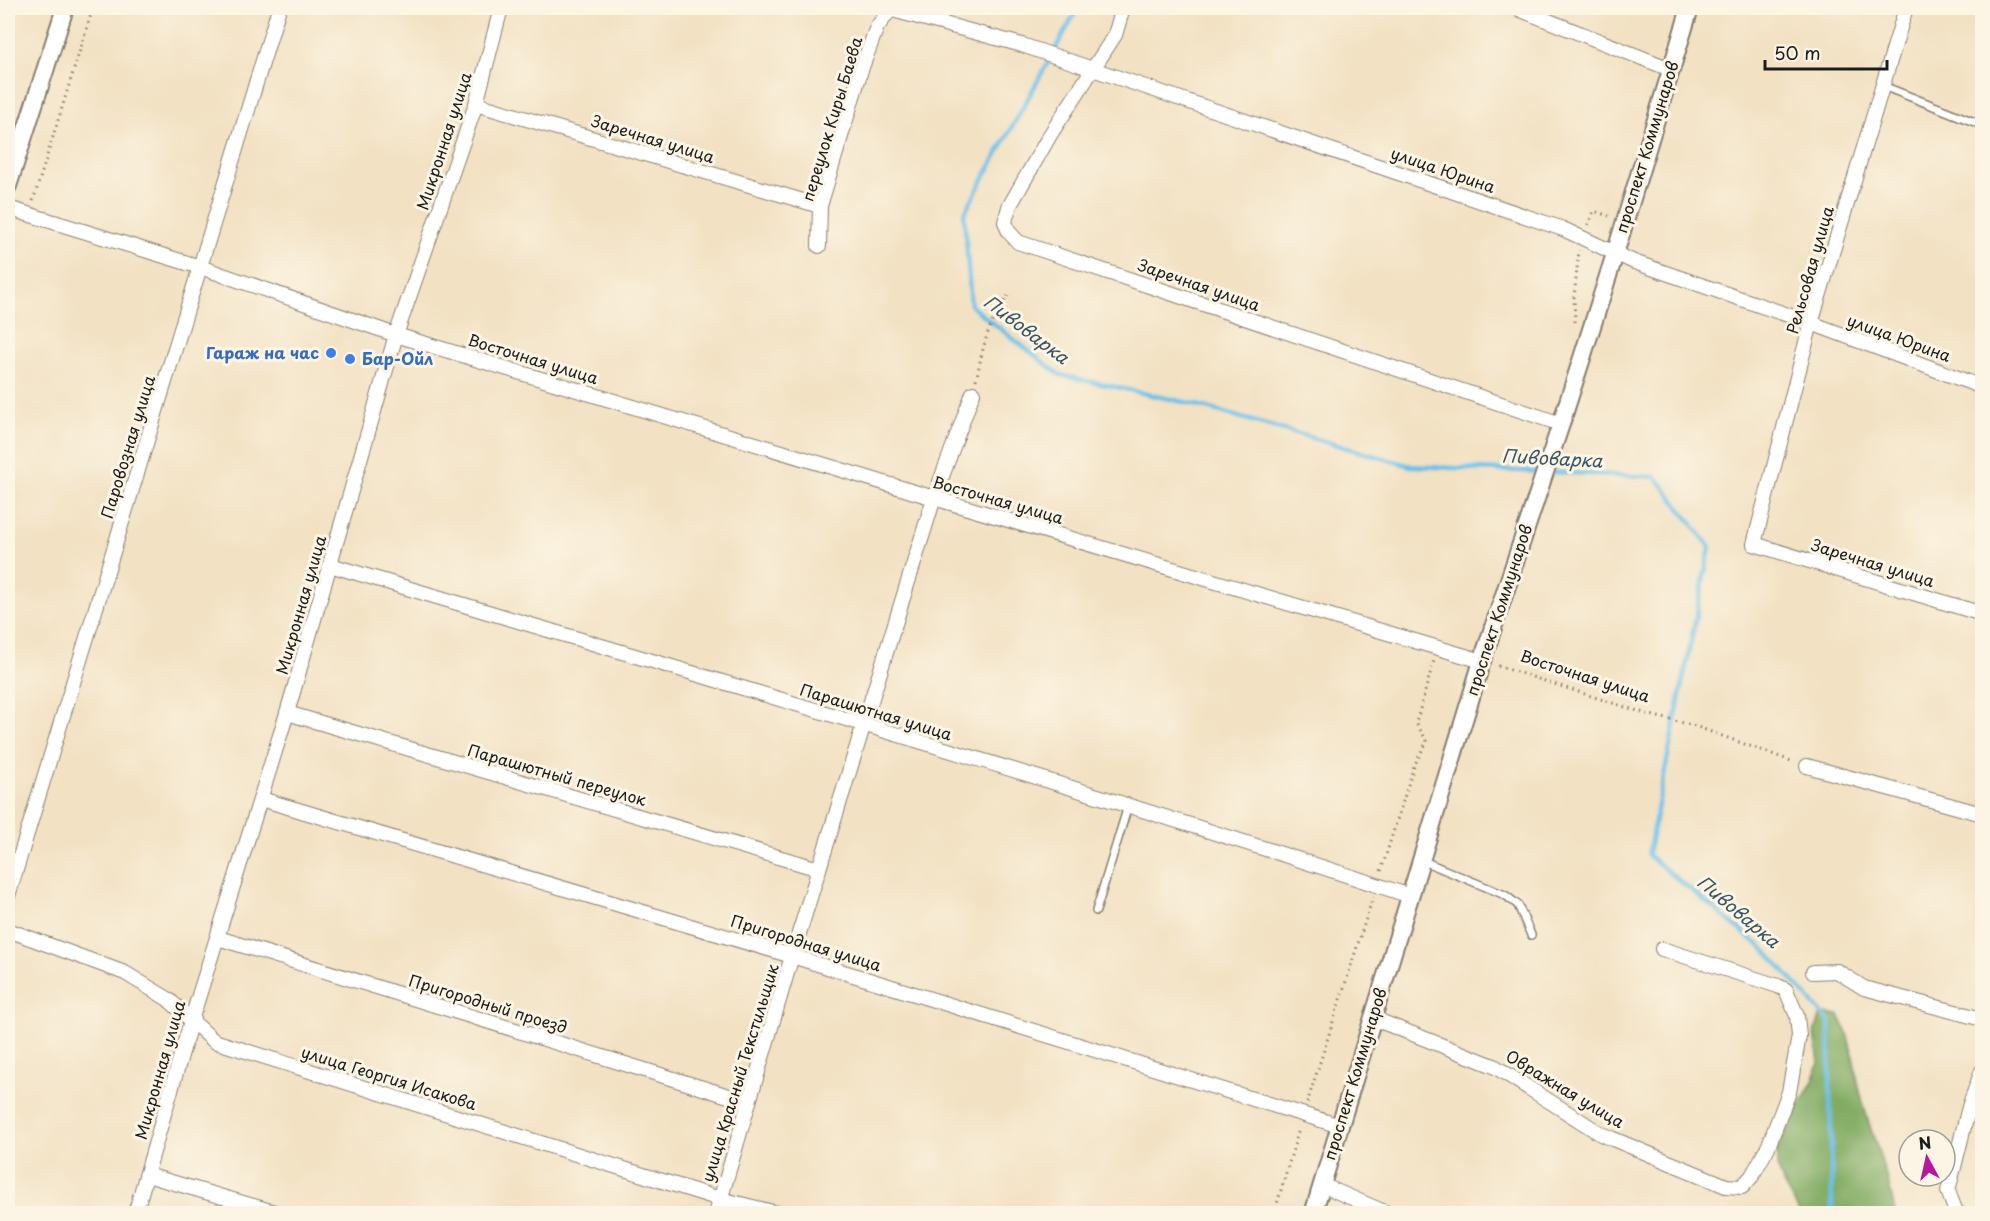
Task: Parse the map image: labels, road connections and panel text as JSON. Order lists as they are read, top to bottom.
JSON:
{
  "streets": {
    "street": [
      "переулок Киры Баева",
      "Заречная улица",
      "Микронная улица",
      "проспект Коммунаров",
      "улица Юрина",
      "Рельсовая улица",
      "Восточная улица",
      "Паровозная улица",
      "Парашютная улица",
      "Парашютный переулок",
      "Пригородная улица",
      "Пригородный проезд",
      "улица Красный Текстильщик",
      "улица Георгия Исакова",
      "Овражная улица"
    ]
  },
  "crossings": [
    ["переулок Киры Баева", "Заречная улица"],
    ["переулок Киры Баева", "улица Юрина"],
    ["Заречная улица", "Микронная улица"],
    ["Заречная улица", "проспект Коммунаров"],
    ["Заречная улица", "улица Юрина"],
    ["Заречная улица", "Рельсовая улица"],
    ["Микронная улица", "Восточная улица"],
    ["Микронная улица", "Парашютная улица"],
    ["Микронная улица", "Парашютный переулок"],
    ["Микронная улица", "Пригородная улица"],
    ["Микронная улица", "Пригородный проезд"],
    ["Микронная улица", "улица Георгия Исакова"],
    ["проспект Коммунаров", "улица Юрина"],
    ["проспект Коммунаров", "Восточная улица"],
    ["проспект Коммунаров", "Парашютная улица"],
    ["проспект Коммунаров", "Пригородная улица"],
    ["проспект Коммунаров", "Овражная улица"],
    ["улица Юрина", "Рельсовая улица"],
    ["Восточная улица", "Паровозная улица"],
    ["Восточная улица", "улица Красный Текстильщик"],
    ["Парашютная улица", "улица Красный Текстильщик"],
    ["Парашютный переулок", "улица Красный Текстильщик"],
    ["Пригородная улица", "улица Красный Текстильщик"],
    ["Пригородный проезд", "улица Красный Текстильщик"],
    ["улица Красный Текстильщик", "улица Георгия Исакова"]
  ],
  "water": ["Пивоварка"],
  "places": ["Гараж на час", "Бар-Ойл"],
  "scale_bar": "50 m",
  "north": "top"
}
